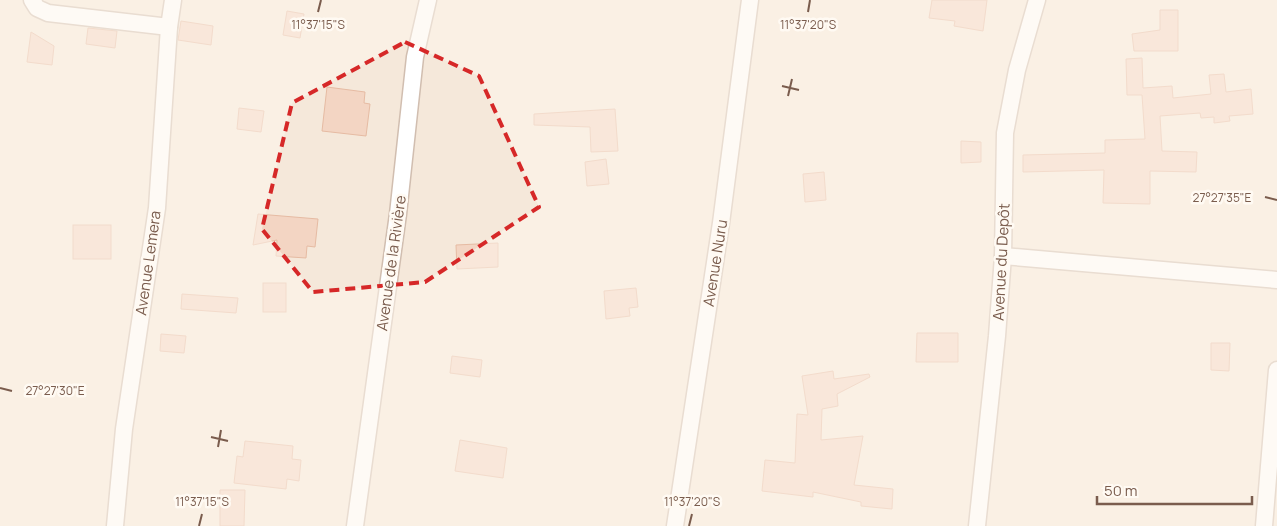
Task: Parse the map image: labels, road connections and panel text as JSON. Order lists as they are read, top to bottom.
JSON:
{
  "streets": {
    "street": [
      "Avenue du Depôt",
      "Avenue Lemera",
      "Avenue de la Rivière",
      "Avenue Nuru"
    ]
  },
  "scale_bar": "50 m",
  "coordinates": [
    "11°37'15\"S",
    "11°37'20\"S",
    "27°27'35\"E",
    "27°27'30\"E"
  ]
}
